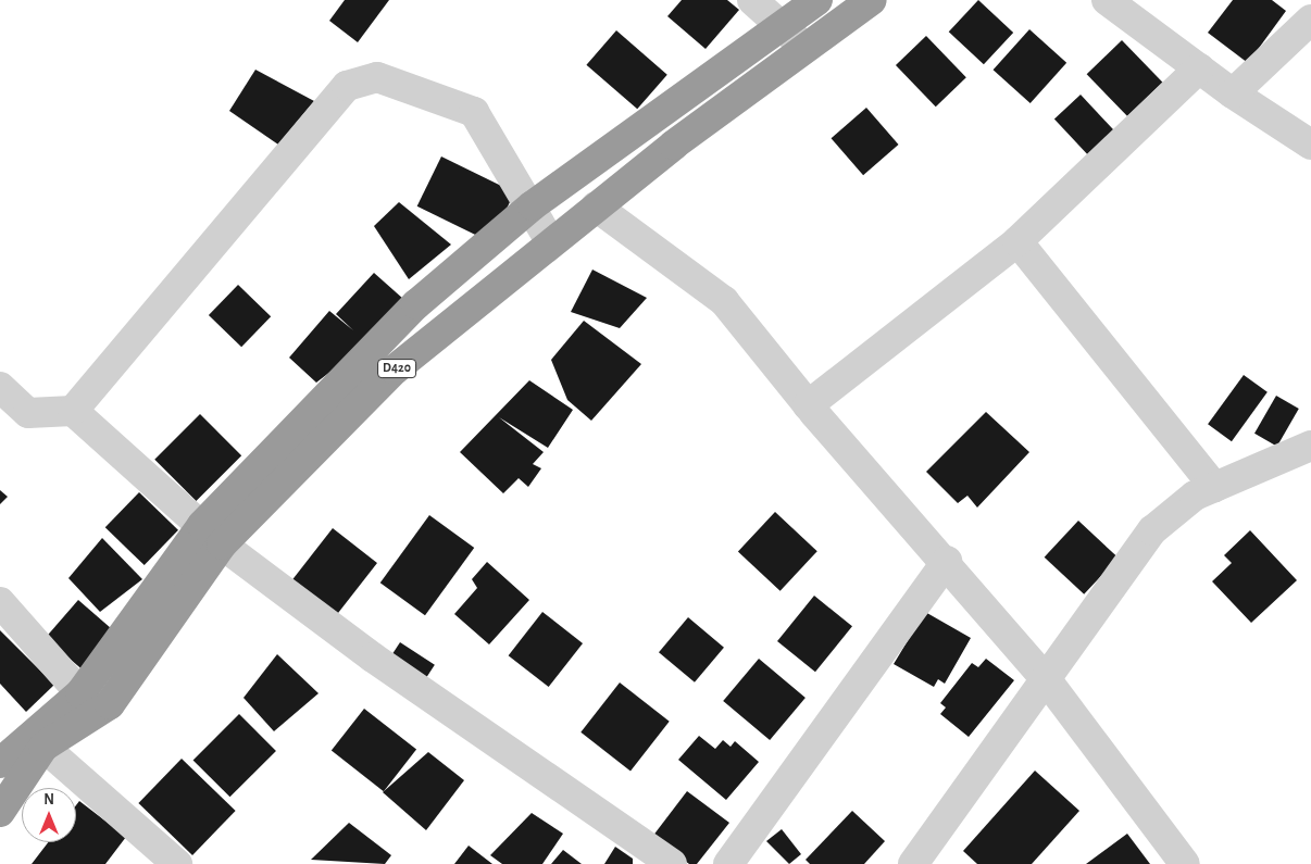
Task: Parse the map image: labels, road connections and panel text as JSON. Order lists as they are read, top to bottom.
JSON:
{
  "streets": {
    "highway": ["D420"]
  },
  "north": "top"
}
